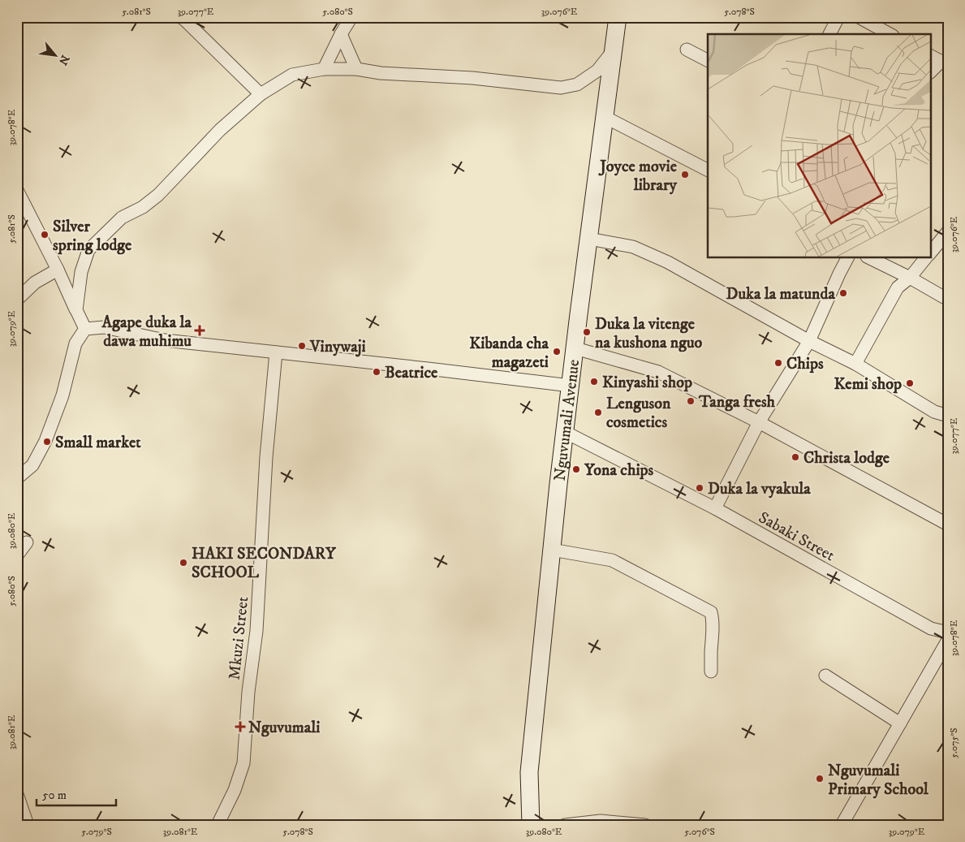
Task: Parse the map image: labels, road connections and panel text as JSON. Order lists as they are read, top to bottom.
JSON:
{
  "streets": {
    "street": ["Nguvumali Avenue", "Sabaki Street", "Mkuzi Street"]
  },
  "crossings": [
    ["Nguvumali Avenue", "Sabaki Street"]
  ],
  "places": {
    "other": [
      "Joyce movie library",
      "Silver spring lodge",
      "Duka la matunda",
      "Duka la vitenge na kushona nguo",
      "Vinywaji",
      "Kibanda cha magazeti",
      "Chips",
      "Beatrice",
      "Kinyashi shop",
      "Kemi shop",
      "Tanga fresh",
      "Lenguson cosmetics",
      "Small market",
      "Christa lodge",
      "Yona chips",
      "Duka la vyakula",
      "HAKI SECONDARY SCHOOL",
      "Nguvumali Primary School"
    ],
    "health": ["Agape duka la dawa muhimu", "Nguvumali"]
  },
  "scale_bar": "50 m",
  "north": "bottom right",
  "coordinates": [
    "5.081°S",
    "39.077°E",
    "5.080°S",
    "39.076°E",
    "5.078°S",
    "39.078°E",
    "39.079°E",
    "39.080°E",
    "39.081°E",
    "5.075°S",
    "5.079°S",
    "5.076°S"
  ]
}
